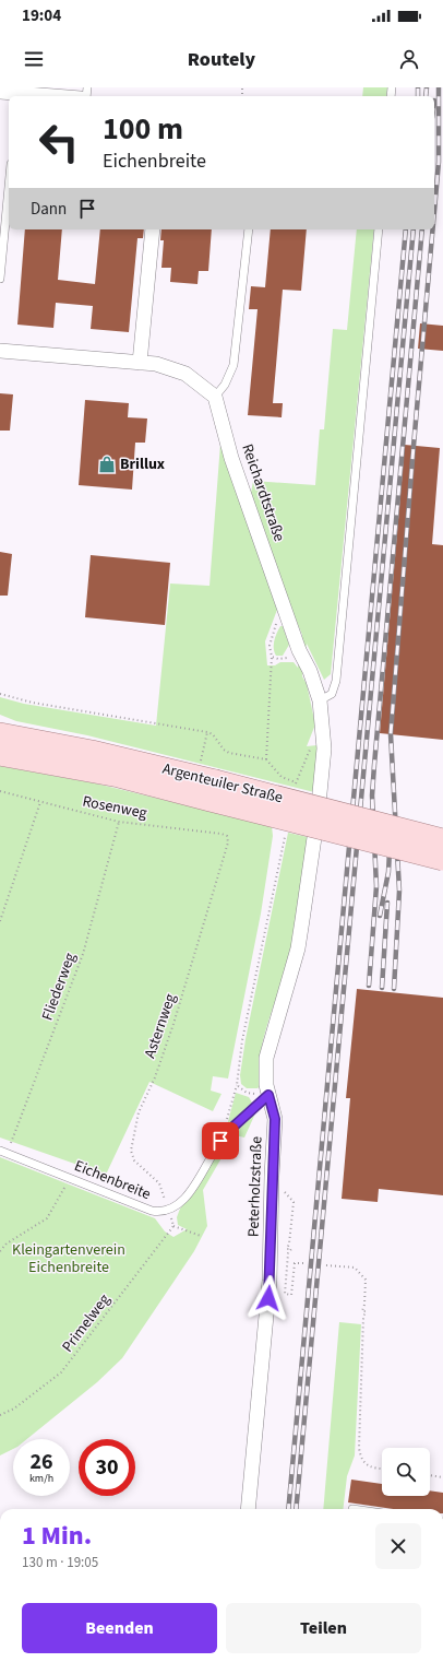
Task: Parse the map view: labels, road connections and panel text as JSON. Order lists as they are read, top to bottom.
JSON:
{
  "streets": {
    "main road": ["Argenteuiler Straße"],
    "street": ["Reichardtstraße", "Peterholzstraße"],
    "lane": ["Eichenbreite"],
    "path": [
      "Rosenweg",
      "Fliederweg",
      "Asternweg",
      "Primelweg"
    ]
  },
  "crossings": [
    ["Reichardtstraße", "Peterholzstraße"],
    ["Rosenweg", "Fliederweg"],
    ["Rosenweg", "Asternweg"],
    ["Fliederweg", "Eichenbreite"],
    ["Asternweg", "Eichenbreite"]
  ],
  "parks": ["Kleingartenverein Eichenbreite"],
  "places": {
    "shop": ["Brillux"]
  },
  "page": {
    "status": "19:04",
    "header": "Routely",
    "turn": ["100 m", "Eichenbreite"],
    "then": "Dann",
    "speed": "26 km/h",
    "limit": "30",
    "heading": ["1 Min.", "130 m · 19:05"],
    "buttons": ["Beenden", "Teilen"]
  }
}
